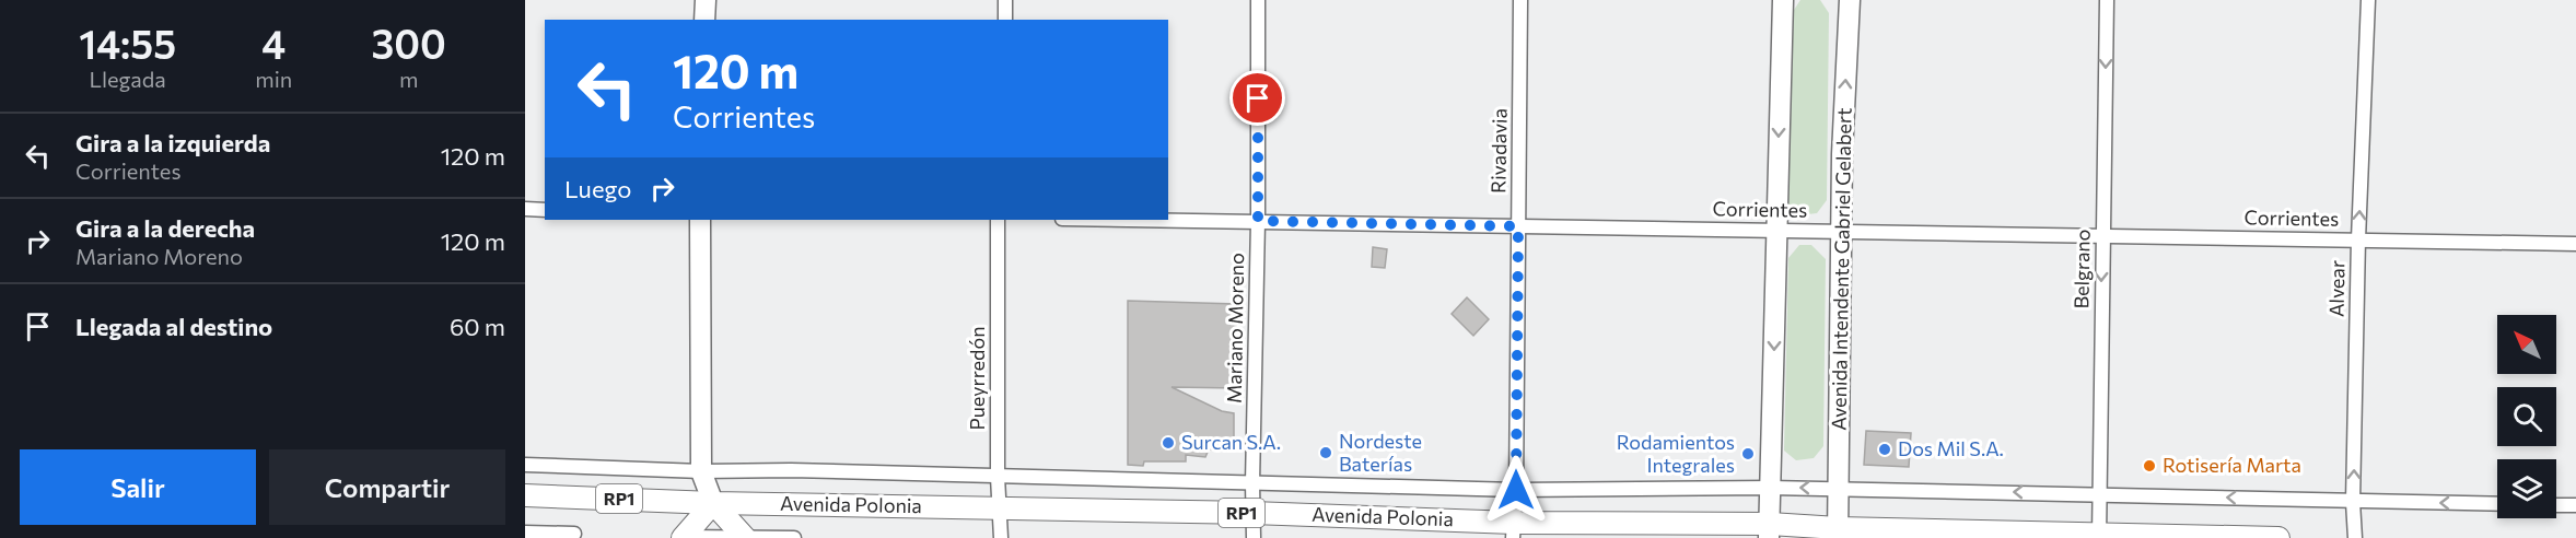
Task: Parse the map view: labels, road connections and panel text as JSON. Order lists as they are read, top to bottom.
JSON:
{
  "streets": {
    "main road": ["Avenida Intendente Gabriel Gelabert", "RP1", "Avenida Polonia"],
    "street": [
      "Rivadavia",
      "Corrientes",
      "Belgrano",
      "Alvear",
      "Mariano Moreno",
      "Pueyrredón"
    ]
  },
  "crossings": [
    ["Rivadavia", "Corrientes"],
    ["Rivadavia", "Avenida Polonia"],
    ["Corrientes", "Avenida Intendente Gabriel Gelabert"],
    ["Corrientes", "Belgrano"],
    ["Corrientes", "Alvear"],
    ["Corrientes", "Mariano Moreno"],
    ["Avenida Intendente Gabriel Gelabert", "Avenida Polonia"],
    ["Belgrano", "Avenida Polonia"],
    ["Mariano Moreno", "Avenida Polonia"],
    ["Pueyrredón", "Avenida Polonia"]
  ],
  "one_way": ["Belgrano", "Alvear"],
  "places": [
    "Surcan S.A.",
    "Dos Mil S.A.",
    "Nordeste Baterías",
    "Rodamientos Integrales",
    "Rotisería Marta"
  ],
  "north": "top left",
  "page": {
    "eta": [
      "14:55",
      "Llegada",
      "4",
      "min",
      "300",
      "m"
    ],
    "turn": ["120 m", "Corrientes"],
    "list": [
      {
        "name": "Gira a la izquierda",
        "note": "Corrientes",
        "value": "120 m"
      },
      {
        "name": "Gira a la derecha",
        "note": "Mariano Moreno",
        "value": "120 m"
      },
      {
        "name": "Llegada al destino",
        "value": "60 m"
      }
    ],
    "then": "Luego",
    "buttons": ["Salir", "Compartir"]
  }
}
